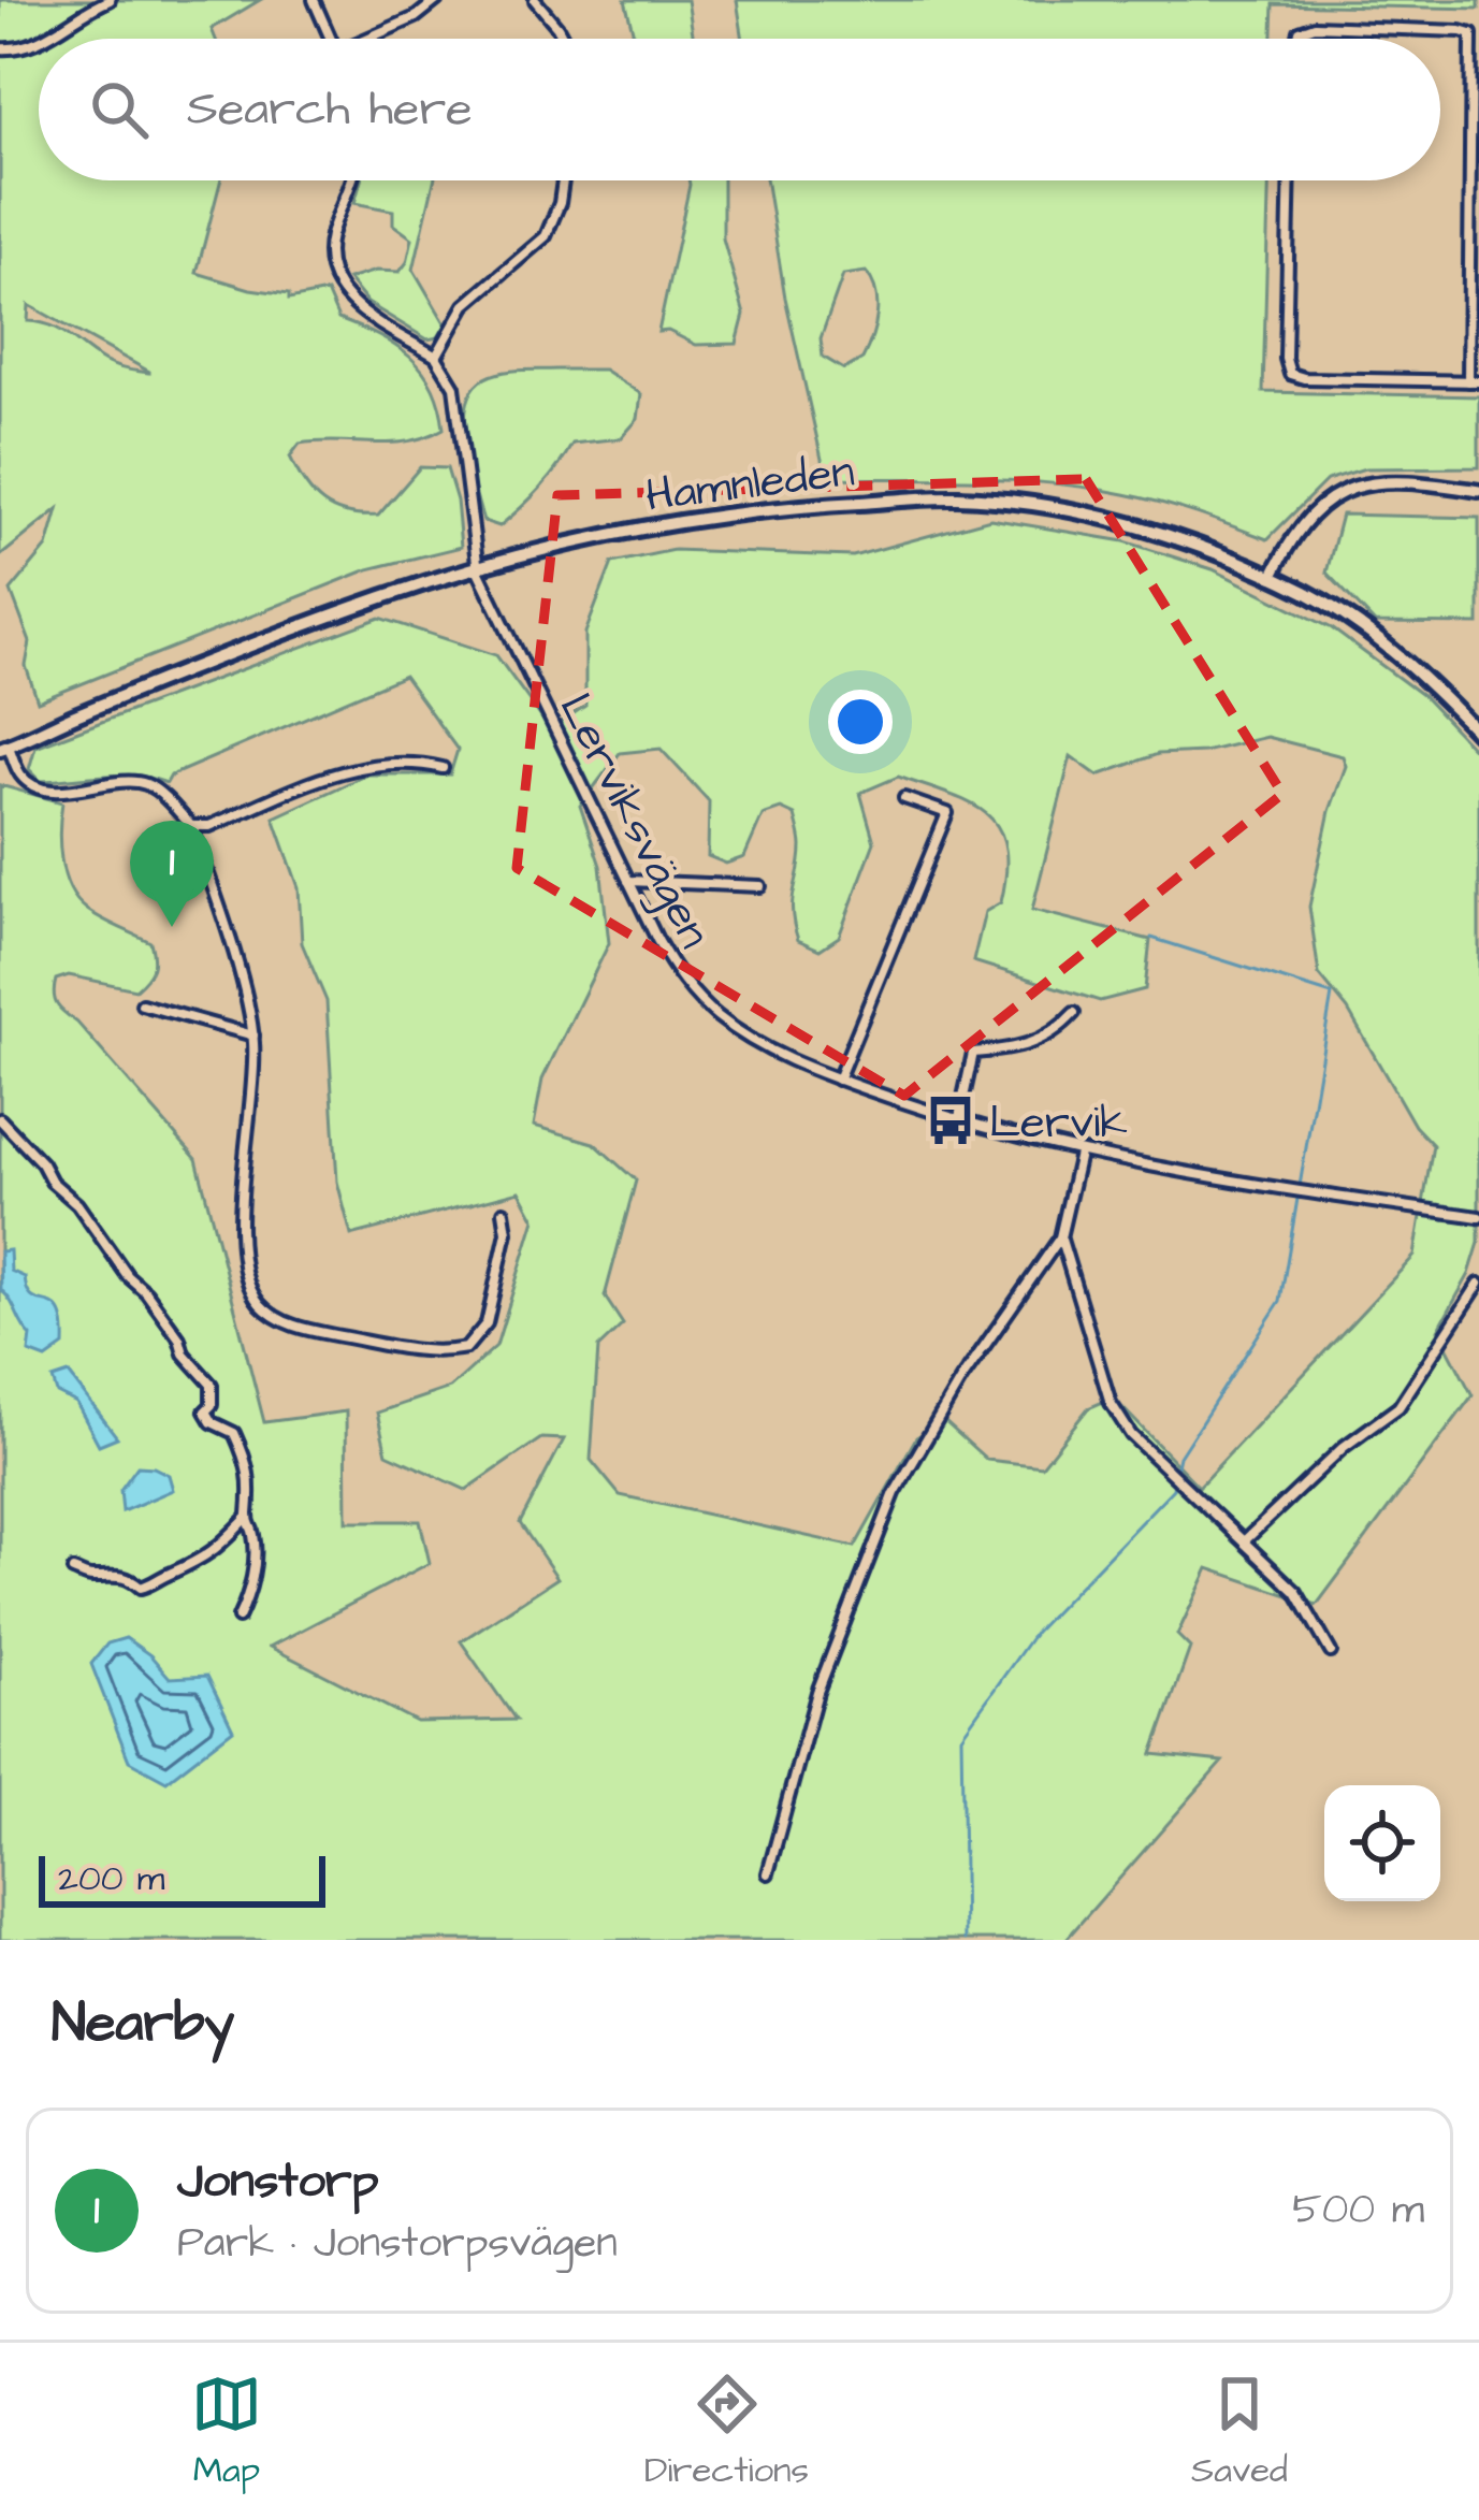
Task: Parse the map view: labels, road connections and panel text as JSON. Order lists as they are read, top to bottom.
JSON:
{
  "streets": {
    "main road": ["Hamnleden"],
    "street": ["Lerviksvägen"]
  },
  "crossings": [
    ["Hamnleden", "Lerviksvägen"]
  ],
  "places": {
    "bus stop": ["Lervik"]
  },
  "scale_bar": "200 m",
  "page": {
    "search": "Search here",
    "pins": "1",
    "scale": "200 m",
    "heading": "Nearby",
    "list": [
      {
        "mark": "1",
        "name": "Jonstorp",
        "note": "Park · Jonstorpsvägen",
        "value": "500 m"
      }
    ],
    "nav": ["Map", "Directions", "Saved"]
  }
}
